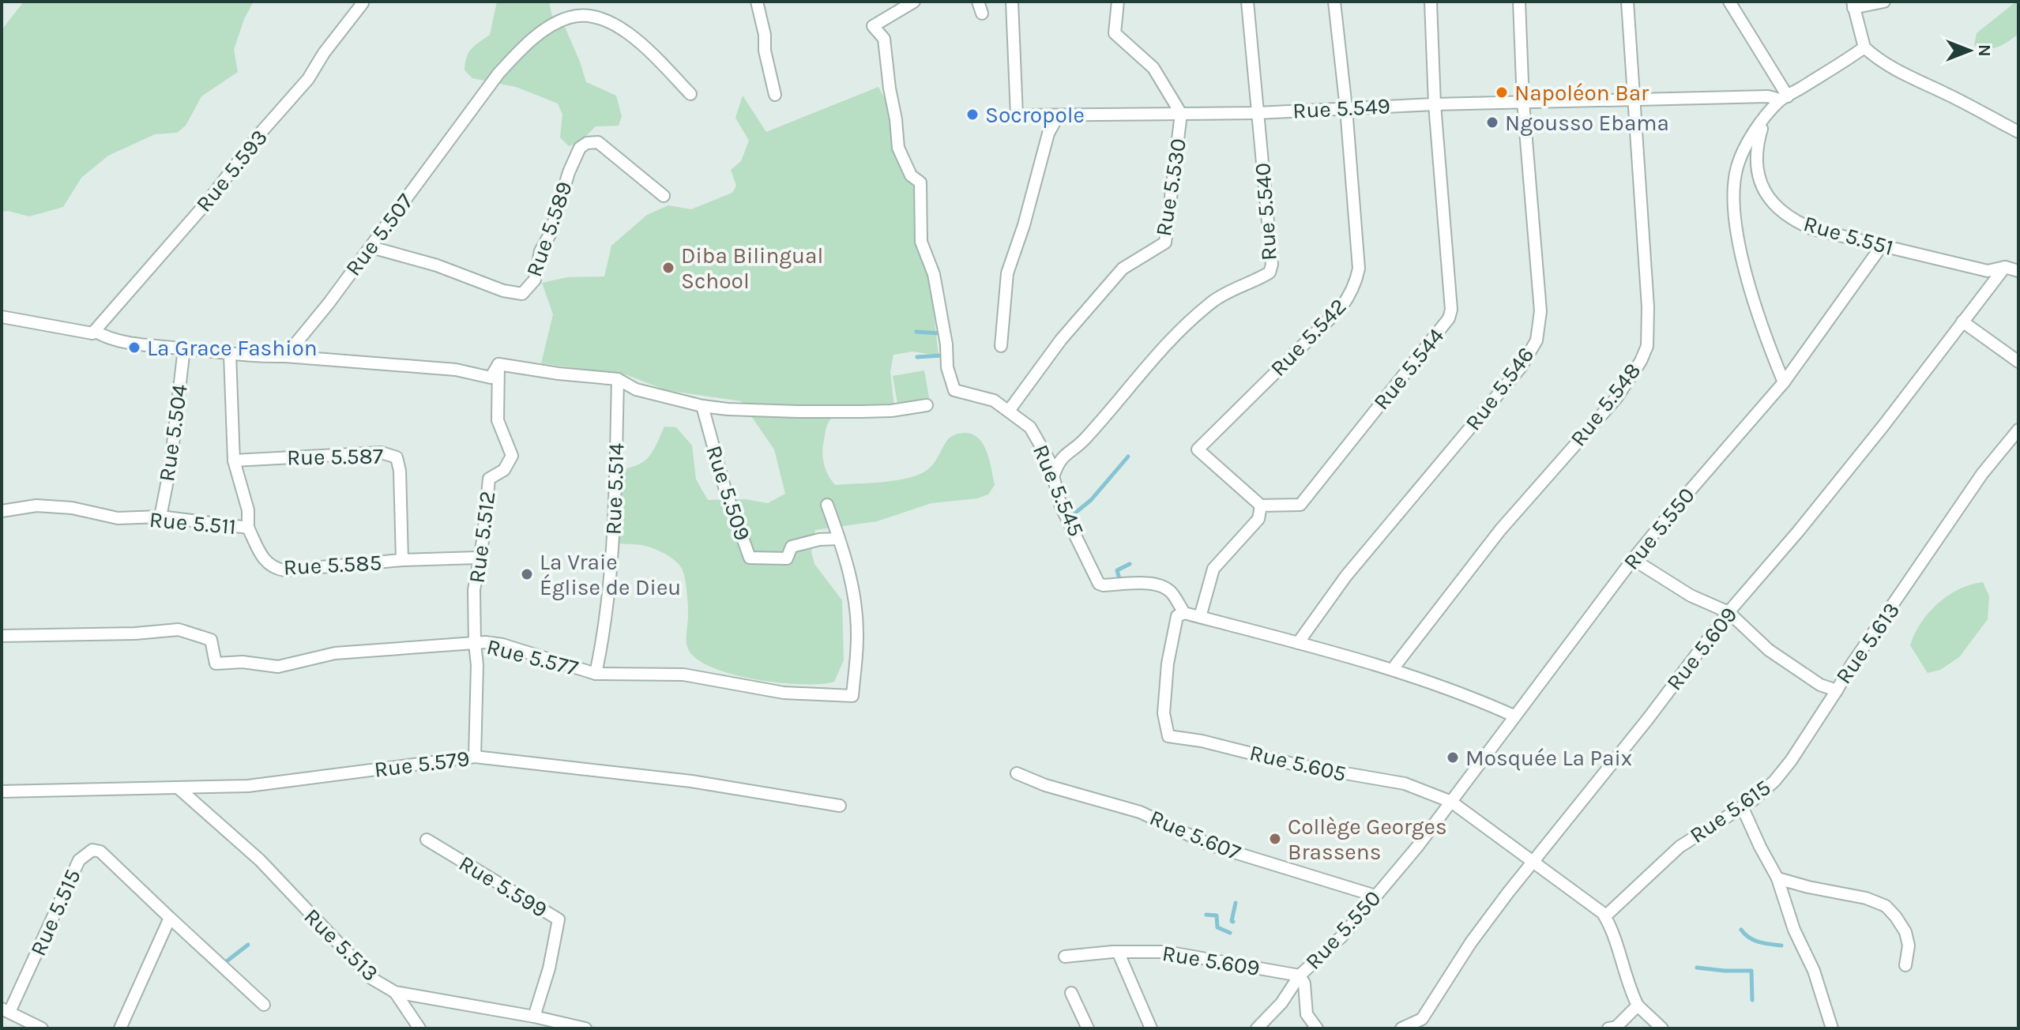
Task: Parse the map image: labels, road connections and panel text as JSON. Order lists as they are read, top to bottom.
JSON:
{
  "streets": {
    "street": [
      "Rue 5.549",
      "Rue 5.593",
      "Rue 5.530",
      "Rue 5.540",
      "Rue 5.589",
      "Rue 5.507",
      "Rue 5.551",
      "Rue 5.542",
      "Rue 5.544",
      "Rue 5.546",
      "Rue 5.548",
      "Rue 5.504",
      "Rue 5.587",
      "Rue 5.514",
      "Rue 5.545",
      "Rue 5.509",
      "Rue 5.511",
      "Rue 5.550",
      "Rue 5.512",
      "Rue 5.585",
      "Rue 5.613",
      "Rue 5.609",
      "Rue 5.577",
      "Rue 5.605",
      "Rue 5.579",
      "Rue 5.615",
      "Rue 5.607",
      "Rue 5.599",
      "Rue 5.515",
      "Rue 5.513"
    ]
  },
  "crossings": [
    ["Rue 5.549", "Rue 5.530"],
    ["Rue 5.549", "Rue 5.540"],
    ["Rue 5.549", "Rue 5.542"],
    ["Rue 5.549", "Rue 5.544"],
    ["Rue 5.549", "Rue 5.546"],
    ["Rue 5.549", "Rue 5.548"],
    ["Rue 5.530", "Rue 5.545"],
    ["Rue 5.540", "Rue 5.545"],
    ["Rue 5.589", "Rue 5.507"],
    ["Rue 5.551", "Rue 5.550"],
    ["Rue 5.551", "Rue 5.609"],
    ["Rue 5.542", "Rue 5.544"],
    ["Rue 5.504", "Rue 5.511"],
    ["Rue 5.587", "Rue 5.511"],
    ["Rue 5.587", "Rue 5.585"],
    ["Rue 5.514", "Rue 5.577"],
    ["Rue 5.545", "Rue 5.605"],
    ["Rue 5.509", "Rue 5.577"],
    ["Rue 5.511", "Rue 5.585"],
    ["Rue 5.550", "Rue 5.613"],
    ["Rue 5.550", "Rue 5.609"],
    ["Rue 5.550", "Rue 5.605"],
    ["Rue 5.550", "Rue 5.607"],
    ["Rue 5.512", "Rue 5.577"],
    ["Rue 5.512", "Rue 5.579"],
    ["Rue 5.613", "Rue 5.609"],
    ["Rue 5.613", "Rue 5.615"],
    ["Rue 5.609", "Rue 5.605"],
    ["Rue 5.605", "Rue 5.615"],
    ["Rue 5.579", "Rue 5.513"],
    ["Rue 5.599", "Rue 5.513"]
  ],
  "places": [
    "Napoléon Bar",
    "Socropole",
    "Ngousso Ebama",
    "Diba Bilingual School",
    "La Grace Fashion",
    "La Vraie Église de Dieu",
    "Mosquée La Paix",
    "Collège Georges Brassens"
  ],
  "north": "right"
}
